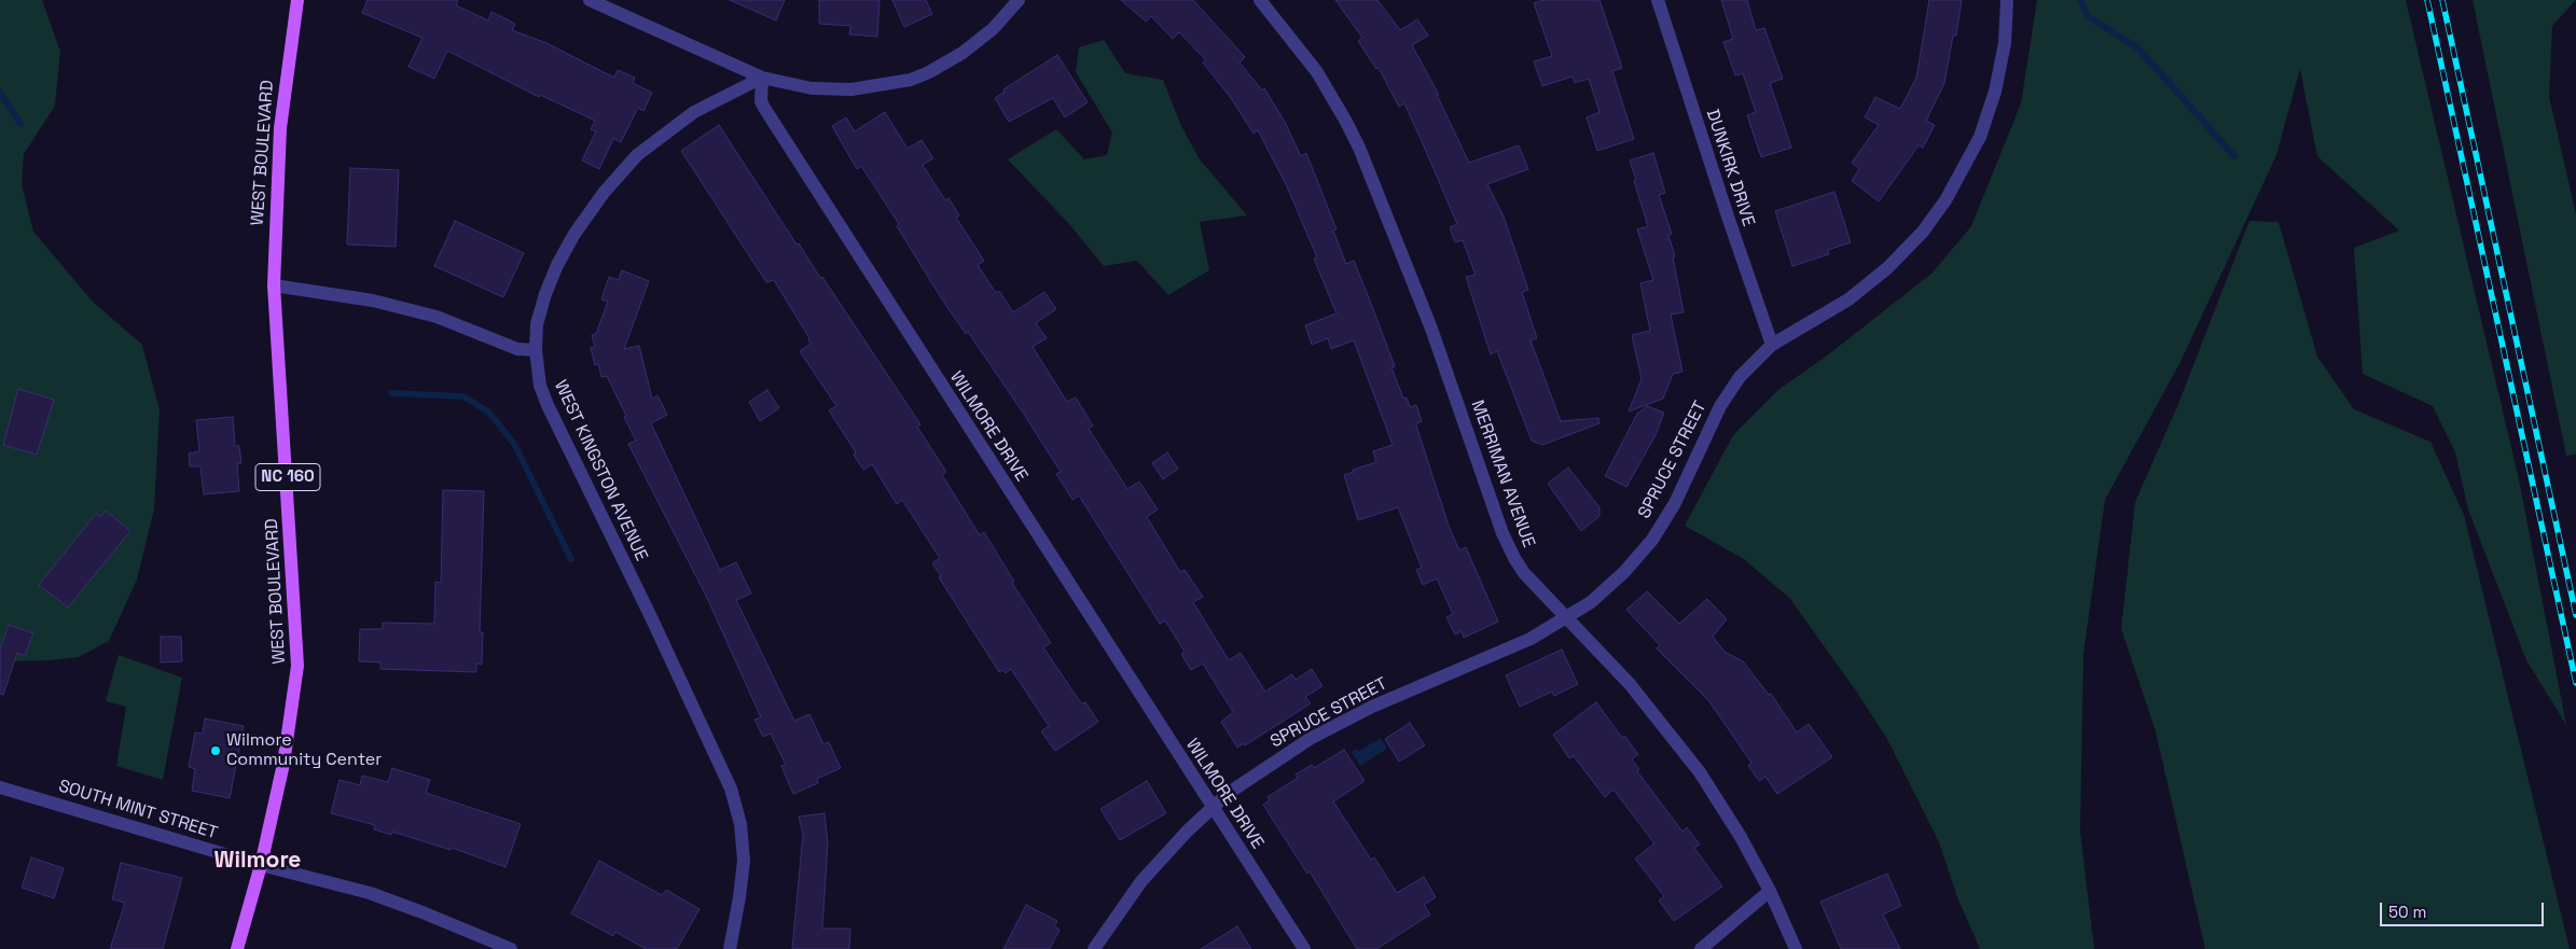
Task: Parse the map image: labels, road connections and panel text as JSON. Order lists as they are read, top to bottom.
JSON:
{
  "streets": {
    "main road": ["WEST BOULEVARD", "NC 160"],
    "street": [
      "DUNKIRK DRIVE",
      "WILMORE DRIVE",
      "SPRUCE STREET",
      "WEST KINGSTON AVENUE",
      "MERRIMAN AVENUE",
      "SOUTH MINT STREET"
    ]
  },
  "crossings": [
    ["WEST BOULEVARD", "SOUTH MINT STREET"],
    ["DUNKIRK DRIVE", "SPRUCE STREET"],
    ["WILMORE DRIVE", "SPRUCE STREET"],
    ["WILMORE DRIVE", "WEST KINGSTON AVENUE"],
    ["SPRUCE STREET", "MERRIMAN AVENUE"]
  ],
  "districts": ["Wilmore"],
  "places": ["Wilmore Community Center"],
  "scale_bar": "50 m"
}
